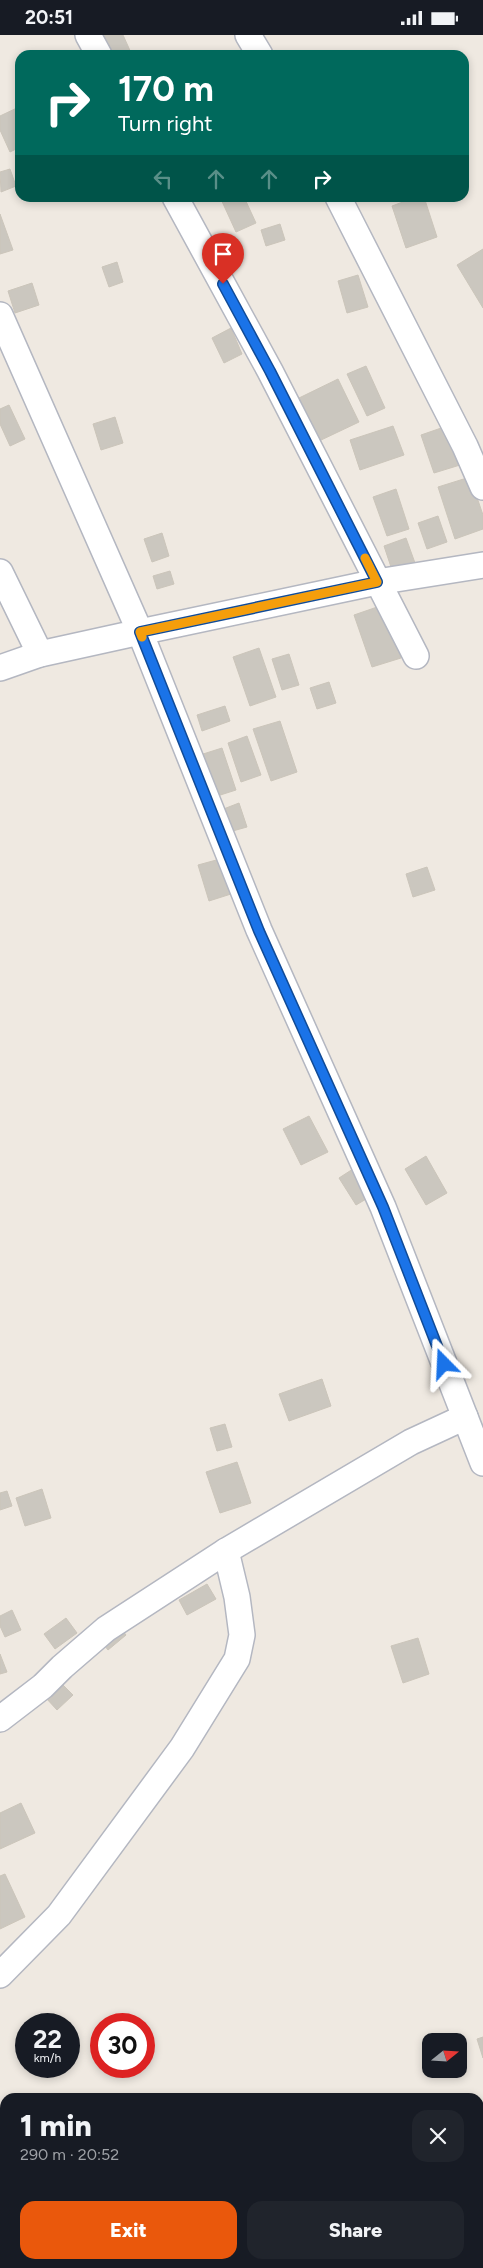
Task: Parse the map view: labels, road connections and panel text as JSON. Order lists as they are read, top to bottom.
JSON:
{
  "north": "right",
  "page": {
    "status": "20:51",
    "turn": ["170 m", "Turn right"],
    "speed": "22 km/h",
    "limit": "30",
    "heading": ["1 min", "290 m · 20:52"],
    "buttons": ["Exit", "Share"]
  }
}
